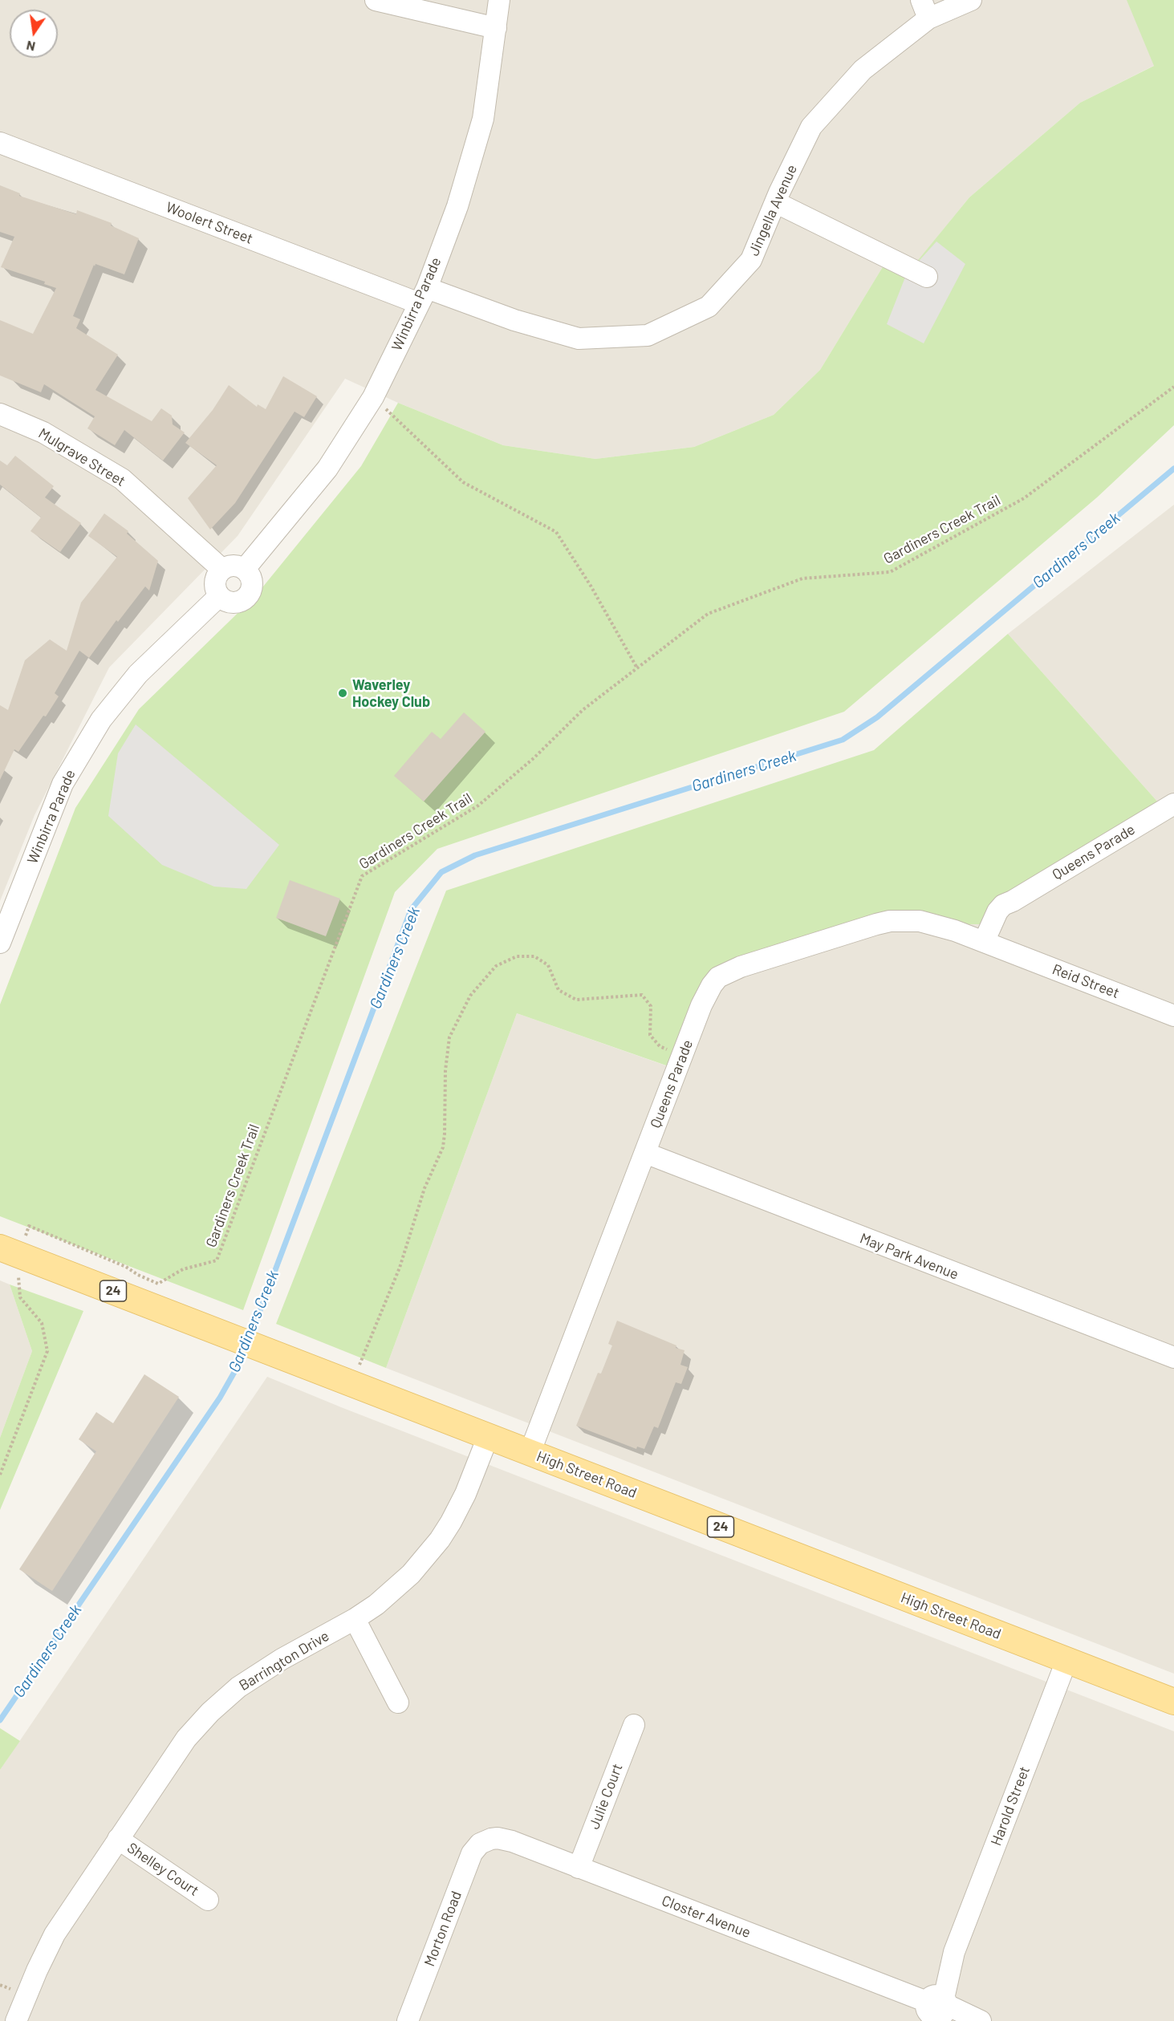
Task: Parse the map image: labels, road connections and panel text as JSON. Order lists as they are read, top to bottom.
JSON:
{
  "streets": {
    "main road": ["24", "High Street Road"],
    "street": [
      "Jingella Avenue",
      "Woolert Street",
      "Winbirra Parade",
      "Mulgrave Street",
      "Queens Parade",
      "Reid Street",
      "May Park Avenue",
      "Barrington Drive",
      "Julie Court",
      "Harold Street",
      "Shelley Court",
      "Closter Avenue",
      "Morton Road"
    ],
    "path": ["Gardiners Creek Trail"]
  },
  "crossings": [
    ["Jingella Avenue", "Woolert Street"],
    ["Jingella Avenue", "Winbirra Parade"],
    ["Woolert Street", "Winbirra Parade"],
    ["Winbirra Parade", "Mulgrave Street"],
    ["Gardiners Creek Trail", "High Street Road"],
    ["Queens Parade", "Reid Street"],
    ["Queens Parade", "May Park Avenue"],
    ["Queens Parade", "High Street Road"],
    ["High Street Road", "Barrington Drive"],
    ["High Street Road", "Harold Street"],
    ["Barrington Drive", "Shelley Court"],
    ["Julie Court", "Closter Avenue"],
    ["Harold Street", "Closter Avenue"],
    ["Closter Avenue", "Morton Road"]
  ],
  "water": ["Gardiners Creek"],
  "places": ["Waverley Hockey Club"],
  "north": "bottom"
}
